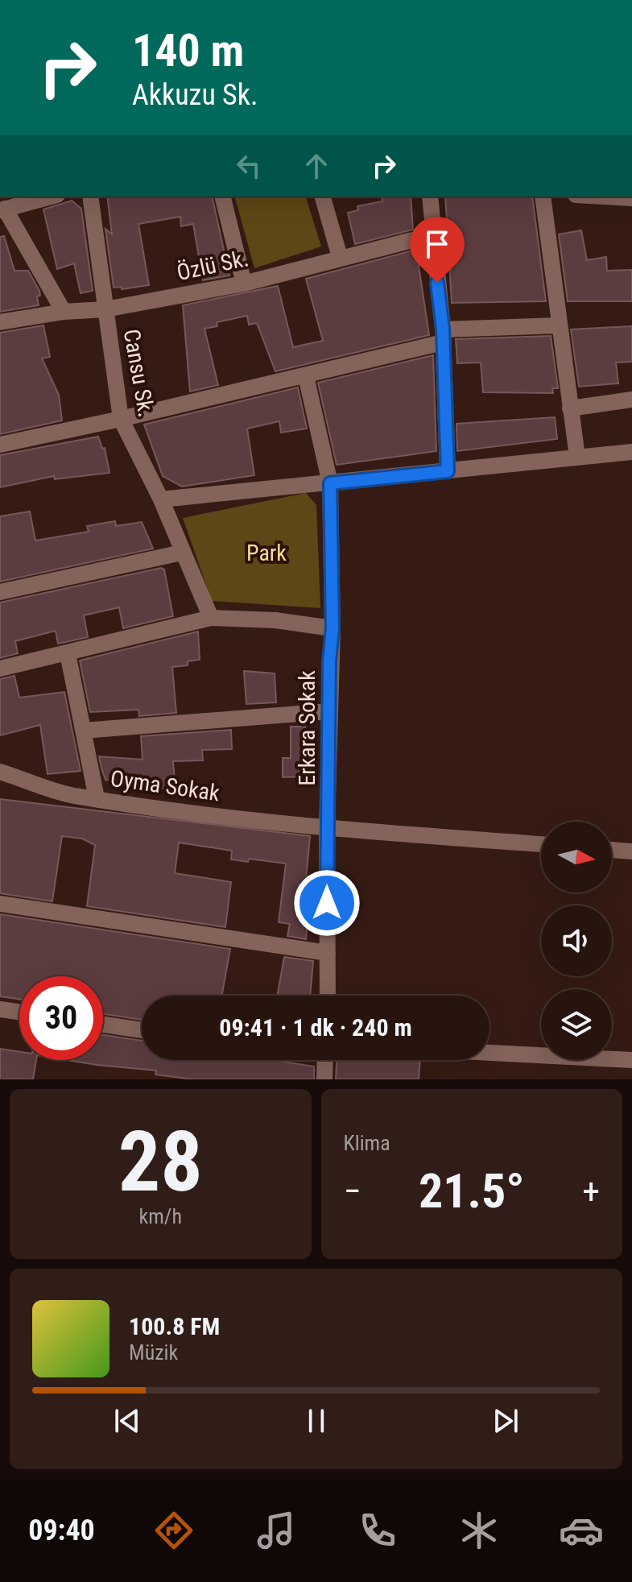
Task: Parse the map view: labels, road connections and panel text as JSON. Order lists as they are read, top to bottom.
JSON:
{
  "streets": {
    "street": [
      "Özlü Sk.",
      "Cansu Sk.",
      "Erkara Sokak",
      "Oyma Sokak"
    ]
  },
  "crossings": [
    ["Özlü Sk.", "Cansu Sk."],
    ["Erkara Sokak", "Oyma Sokak"]
  ],
  "parks": ["Park"],
  "north": "right",
  "page": {
    "turn": ["140 m", "Akkuzu Sk."],
    "limit": "30",
    "trip": "09:41 · 1 dk · 240 m",
    "tile": [
      ["28", "km/h"],
      "Klima"
    ],
    "heat": ["−", "21.5°", "+"],
    "song": ["100.8 FM", "Müzik"],
    "tabs": "09:40"
  }
}
